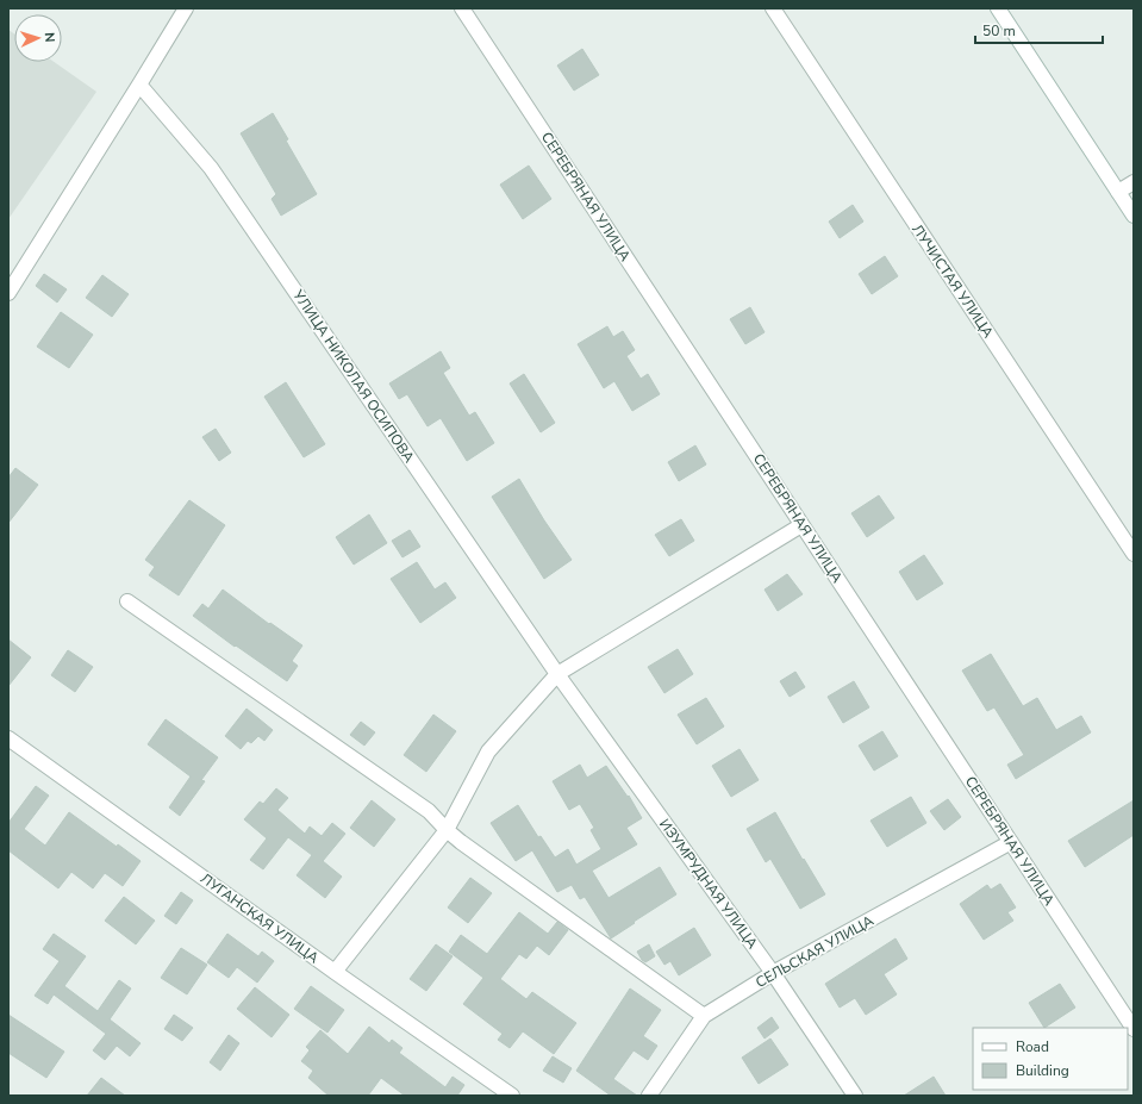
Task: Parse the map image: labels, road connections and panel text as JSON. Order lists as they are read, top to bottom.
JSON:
{
  "streets": {
    "street": [
      "СЕРЕБРЯНАЯ УЛИЦА",
      "ЛУЧИСТАЯ УЛИЦА",
      "УЛИЦА НИКОЛАЯ ОСИПОВА",
      "ИЗУМРУДНАЯ УЛИЦА",
      "ЛУГАНСКАЯ УЛИЦА",
      "СЕЛЬСКАЯ УЛИЦА"
    ]
  },
  "crossings": [
    ["СЕРЕБРЯНАЯ УЛИЦА", "СЕЛЬСКАЯ УЛИЦА"],
    ["УЛИЦА НИКОЛАЯ ОСИПОВА", "ИЗУМРУДНАЯ УЛИЦА"],
    ["ИЗУМРУДНАЯ УЛИЦА", "СЕЛЬСКАЯ УЛИЦА"]
  ],
  "legend": ["Road", "Building"],
  "scale_bar": "50 m",
  "north": "right"
}
